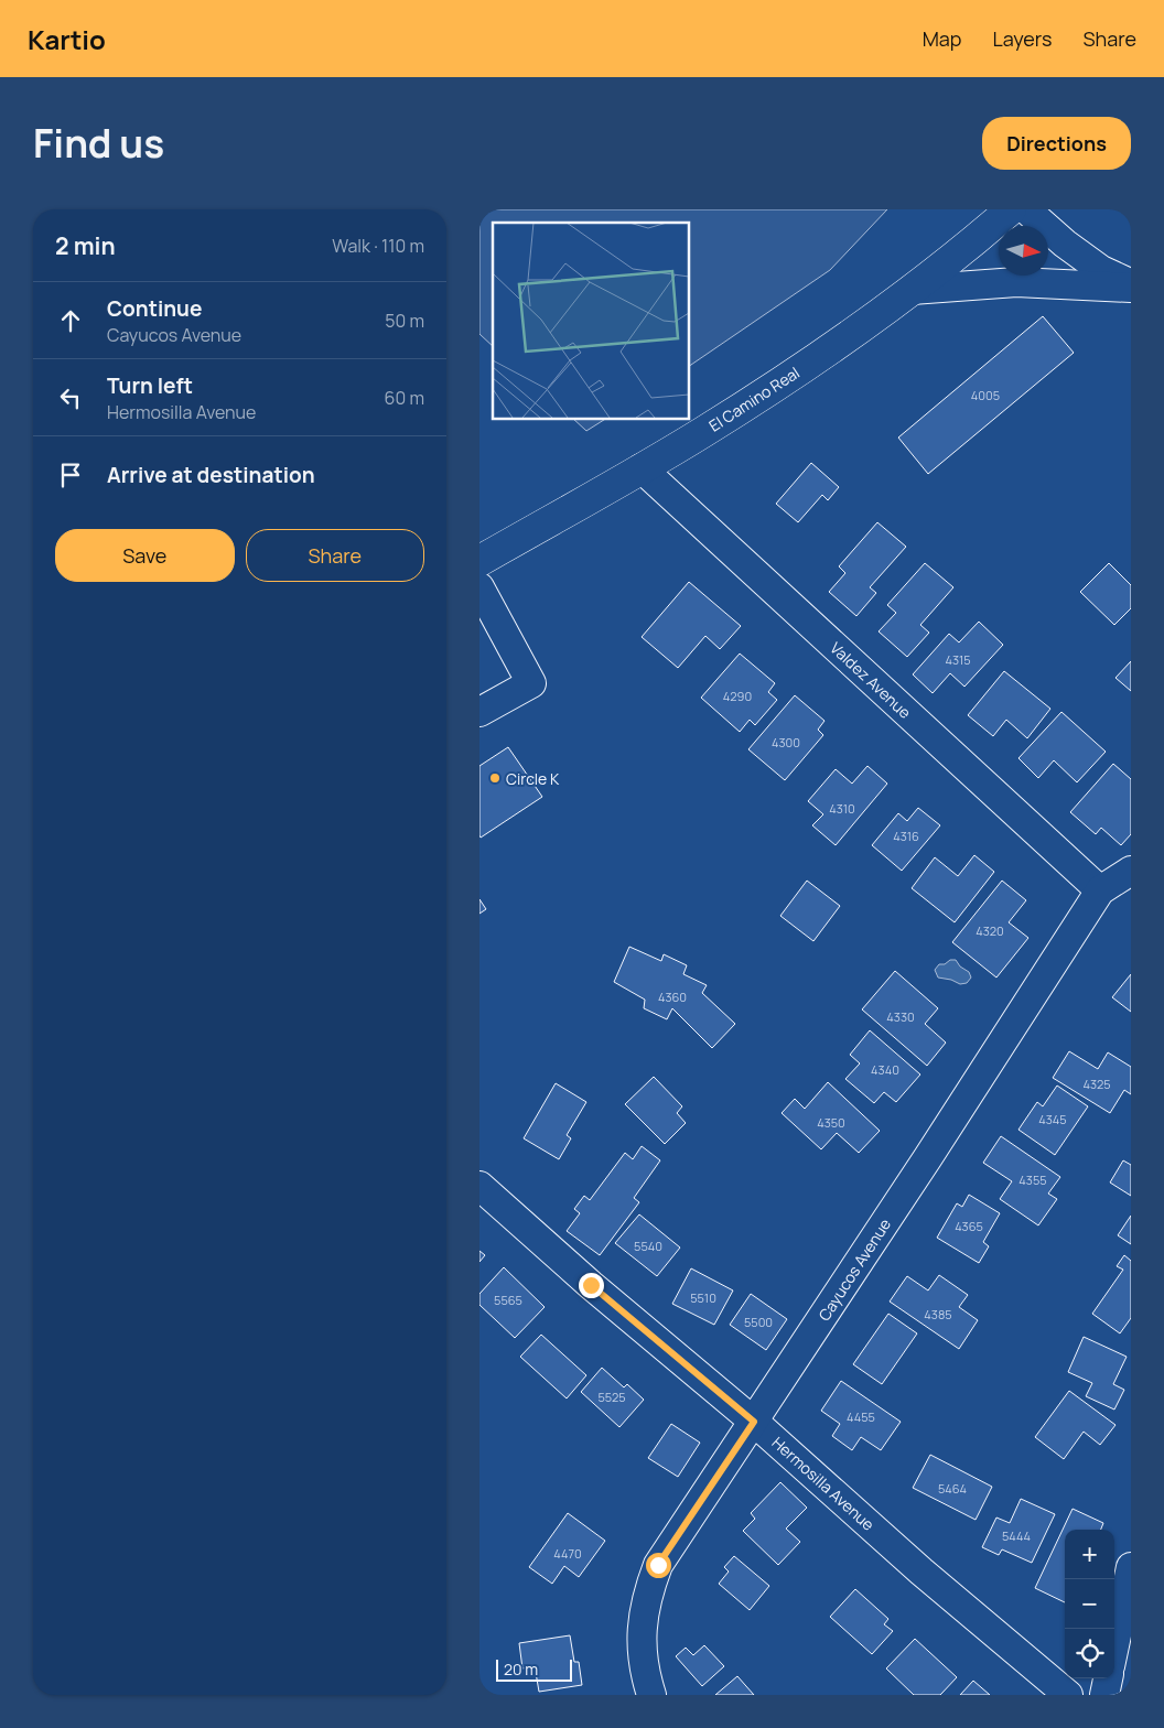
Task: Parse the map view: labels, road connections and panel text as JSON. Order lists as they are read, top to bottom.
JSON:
{
  "streets": {
    "main road": ["El Camino Real"],
    "street": ["Valdez Avenue", "Cayucos Avenue", "Hermosilla Avenue"]
  },
  "crossings": [
    ["El Camino Real", "Valdez Avenue"],
    ["Valdez Avenue", "Cayucos Avenue"],
    ["Cayucos Avenue", "Hermosilla Avenue"]
  ],
  "places": ["Circle K"],
  "house_numbers": [
    "4005",
    "4315",
    "4290",
    "4300",
    "4310",
    "4316",
    "4320",
    "4360",
    "4330",
    "4340",
    "4325",
    "4345",
    "4350",
    "4355",
    "4365",
    "5540",
    "5510",
    "5565",
    "4385",
    "5500",
    "5525",
    "4455",
    "5464",
    "5444",
    "4470"
  ],
  "scale_bar": "20 m",
  "north": "right",
  "page": {
    "header": "Kartio",
    "nav": ["Map", "Layers", "Share"],
    "title": "Find us",
    "buttons": [
      "Directions",
      ["Save", "Share"]
    ],
    "heading": ["2 min", "Walk · 110 m"],
    "list": [
      ["Continue", "Cayucos Avenue", "50 m"],
      ["Turn left", "Hermosilla Avenue", "60 m"],
      "Arrive at destination"
    ],
    "map_buttons": ["+", "−"],
    "scale": "20 m"
  }
}
